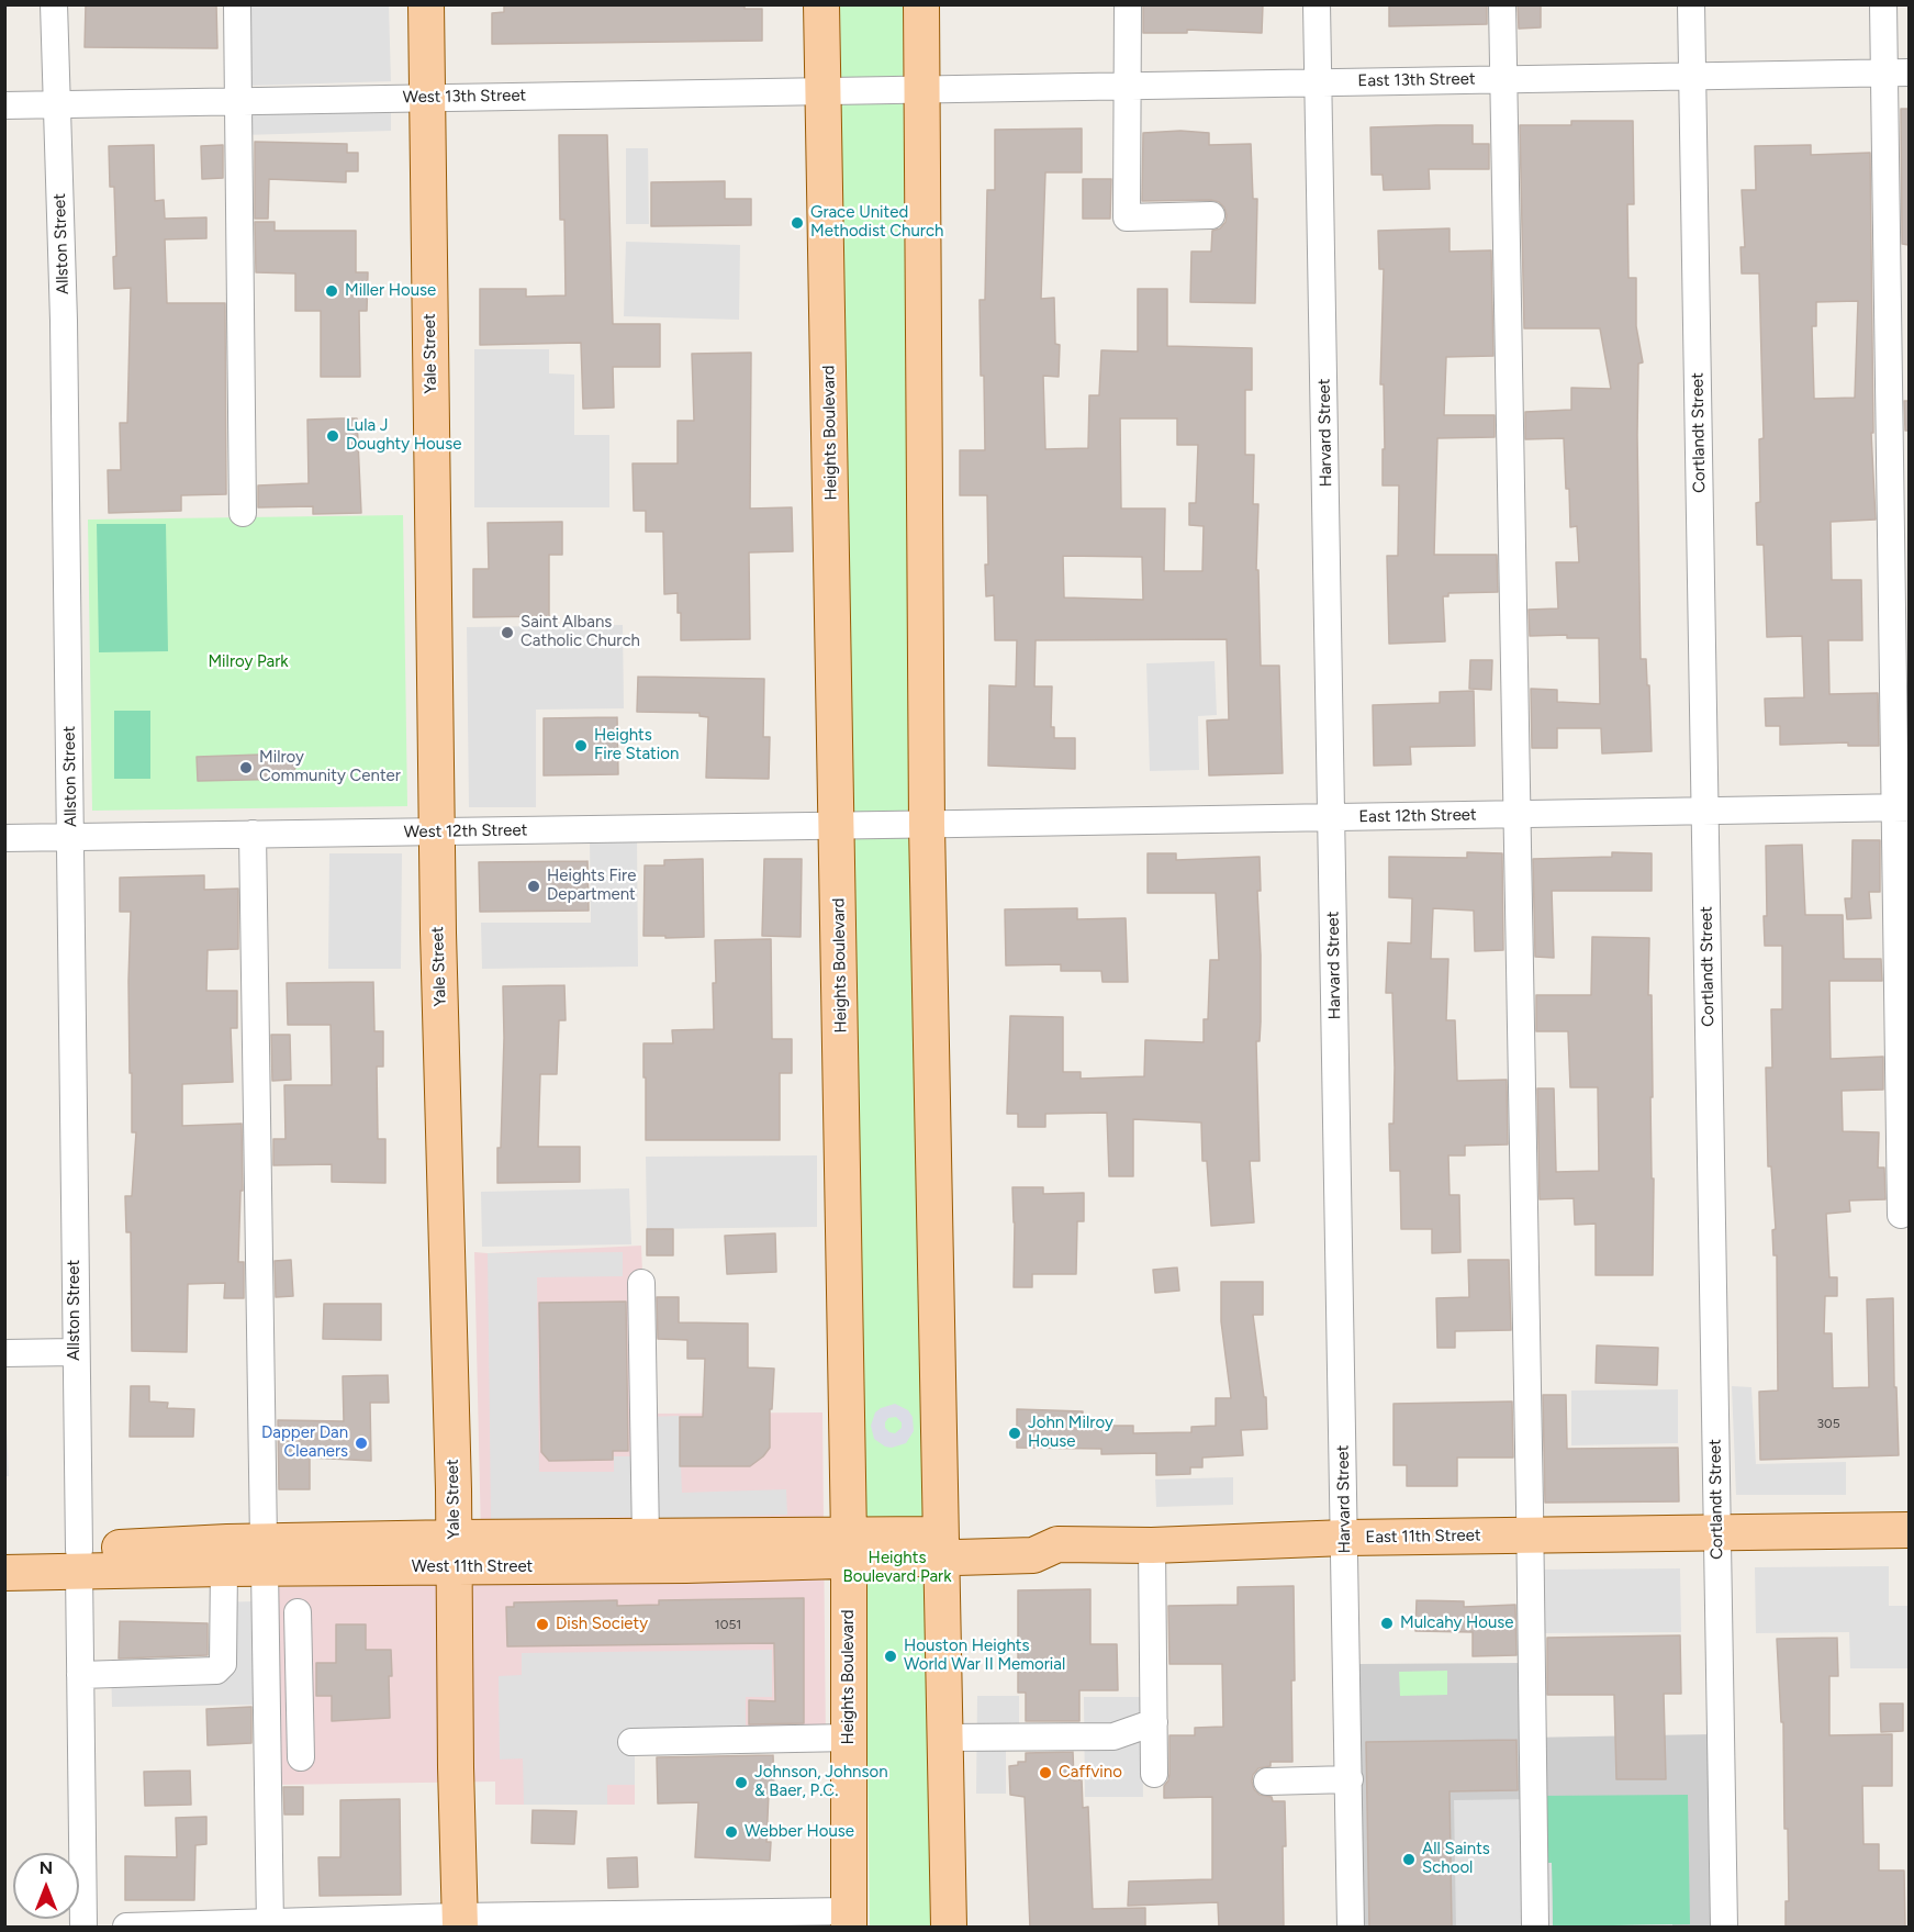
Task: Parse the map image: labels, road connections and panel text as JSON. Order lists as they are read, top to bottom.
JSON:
{
  "streets": {
    "main road": [
      "Yale Street",
      "Heights Boulevard",
      "East 11th Street",
      "West 11th Street"
    ],
    "street": [
      "East 13th Street",
      "West 13th Street",
      "Allston Street",
      "Harvard Street",
      "Cortlandt Street",
      "East 12th Street",
      "West 12th Street"
    ]
  },
  "crossings": [
    ["East 13th Street", "West 13th Street"],
    ["East 13th Street", "Harvard Street"],
    ["East 13th Street", "Cortlandt Street"],
    ["West 13th Street", "Allston Street"],
    ["West 13th Street", "Yale Street"],
    ["West 13th Street", "Heights Boulevard"],
    ["Allston Street", "West 12th Street"],
    ["Allston Street", "West 11th Street"],
    ["Yale Street", "West 12th Street"],
    ["Yale Street", "West 11th Street"],
    ["Heights Boulevard", "West 12th Street"],
    ["Heights Boulevard", "West 11th Street"],
    ["Harvard Street", "East 12th Street"],
    ["Harvard Street", "East 11th Street"],
    ["Cortlandt Street", "East 12th Street"],
    ["Cortlandt Street", "East 11th Street"],
    ["East 12th Street", "West 12th Street"],
    ["East 11th Street", "West 11th Street"]
  ],
  "parks": ["Milroy Park", "Heights Boulevard Park"],
  "places": [
    "Grace United Methodist Church",
    "Miller House",
    "Lula J Doughty House",
    "Saint Albans Catholic Church",
    "Heights Fire Station",
    "Milroy Community Center",
    "Heights Fire Department",
    "John Milroy House",
    "Dapper Dan Cleaners",
    "Mulcahy House",
    "Dish Society",
    "Houston Heights World War II Memorial",
    "Caffvino",
    "Johnson, Johnson & Baer, P.C.",
    "Webber House",
    "All Saints School"
  ],
  "house_numbers": ["305", "1051"],
  "north": "top"
}
